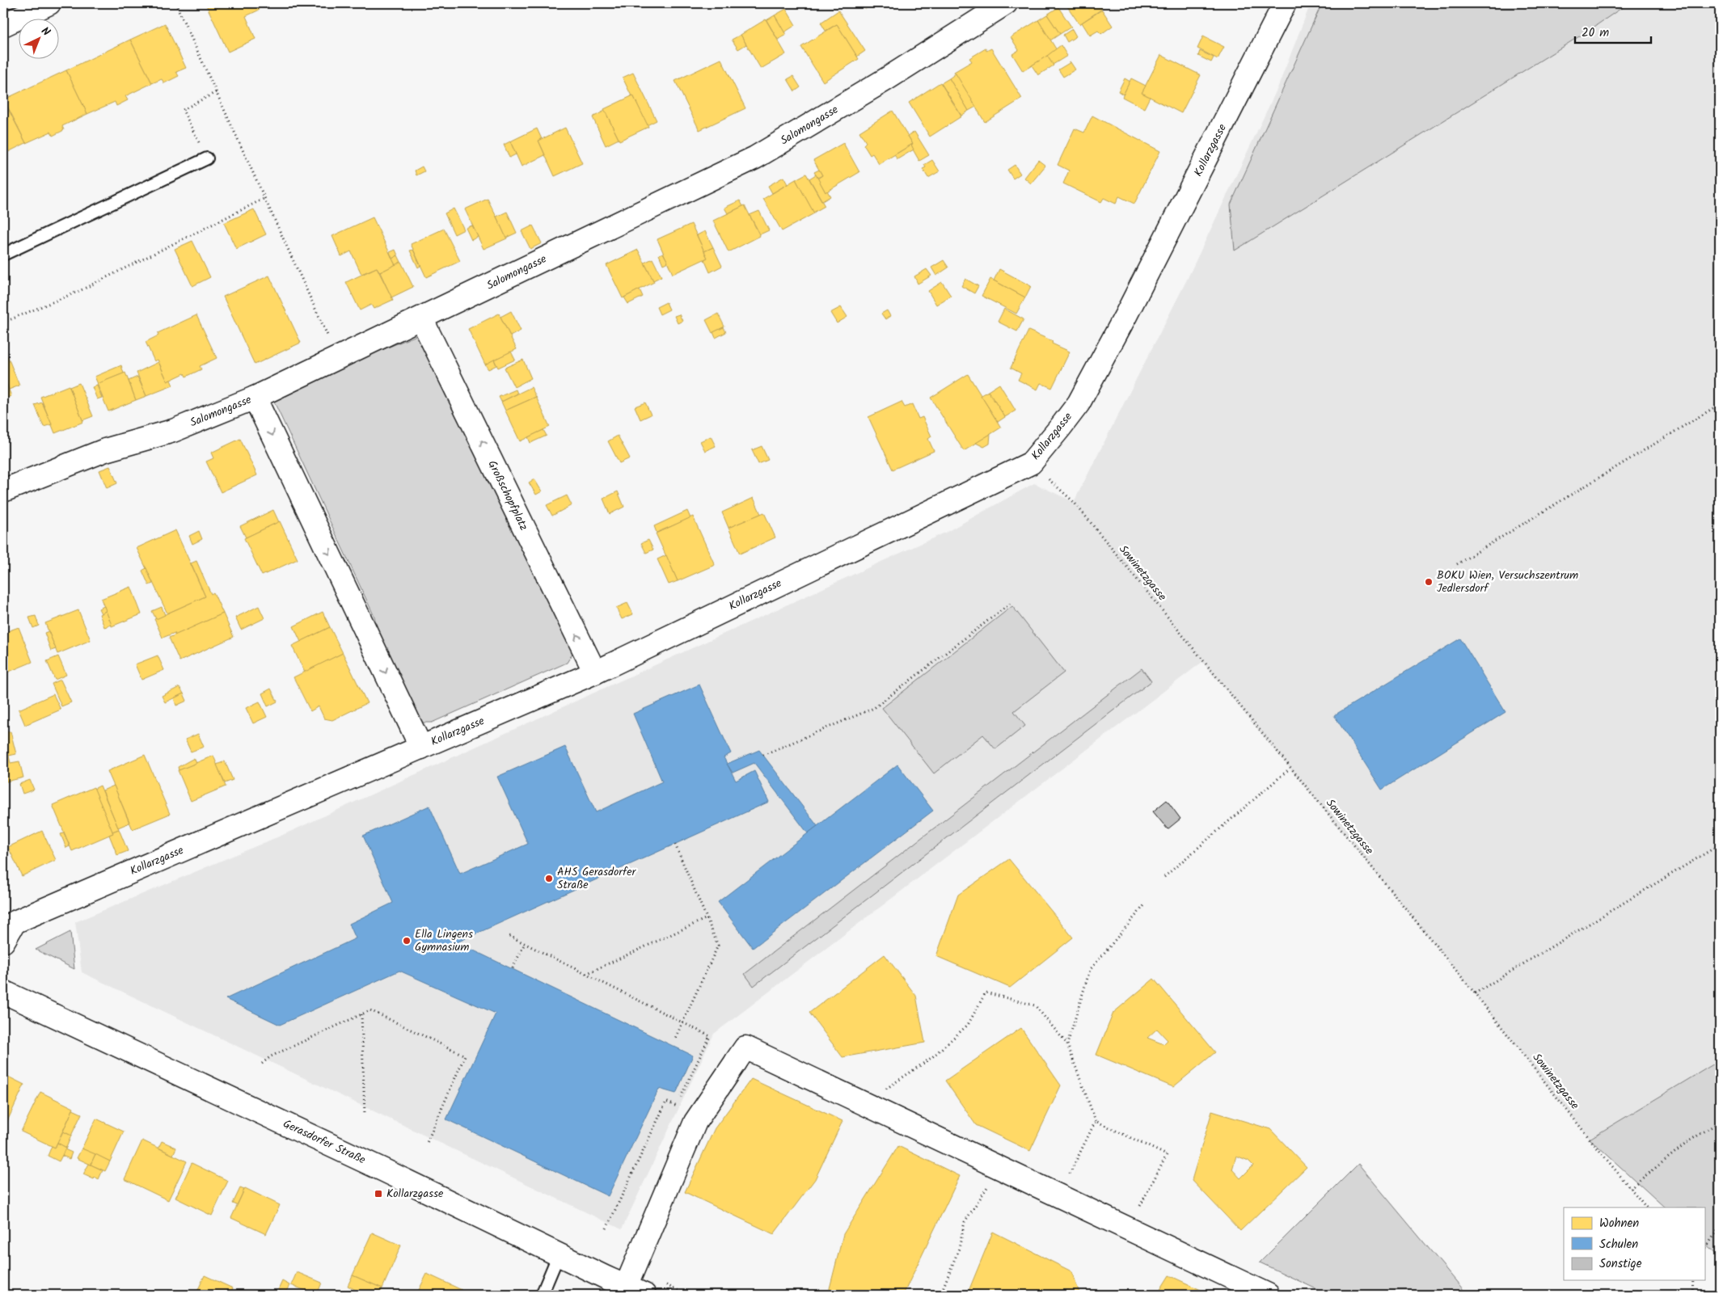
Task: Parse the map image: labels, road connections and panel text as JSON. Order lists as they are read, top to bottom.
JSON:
{
  "streets": {
    "street": [
      "Salomongasse",
      "Kollarzgasse",
      "Großschopfplatz",
      "Gerasdorfer Straße"
    ],
    "path": ["Sowinetzgasse"]
  },
  "crossings": [
    ["Salomongasse", "Großschopfplatz"],
    ["Kollarzgasse", "Großschopfplatz"],
    ["Kollarzgasse", "Sowinetzgasse"]
  ],
  "places": {
    "other": ["BOKU Wien, Versuchszentrum Jedlersdorf", "AHS Gerasdorfer Straße", "Ella Lingens Gymnasium"],
    "transit": ["Kollarzgasse"]
  },
  "legend": ["Wohnen", "Schulen", "Sonstige"],
  "scale_bar": "20 m",
  "north": "top right"
}
